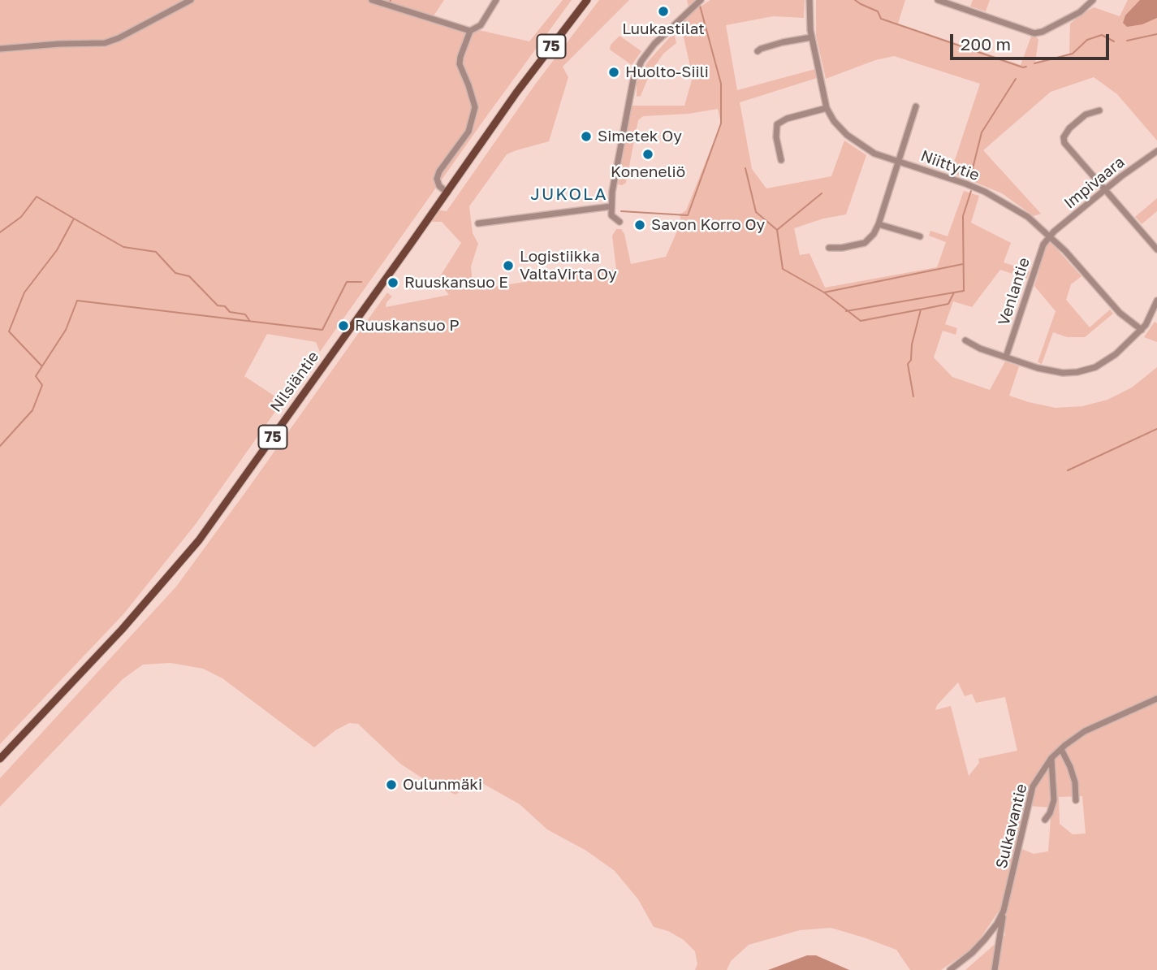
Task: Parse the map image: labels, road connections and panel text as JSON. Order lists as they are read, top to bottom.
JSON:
{
  "streets": {
    "main road": ["75", "Nilsiäntie"],
    "street": [
      "Niittytie",
      "Impivaara",
      "Venlantie",
      "Sulkavantie"
    ]
  },
  "crossings": [
    ["Niittytie", "Impivaara"],
    ["Niittytie", "Venlantie"],
    ["Impivaara", "Venlantie"]
  ],
  "districts": ["JUKOLA"],
  "places": [
    "Luukastilat",
    "Huolto-Siili",
    "Simetek Oy",
    "Koneneliö",
    "Savon Korro Oy",
    "Logistiikka ValtaVirta Oy",
    "Ruuskansuo E",
    "Ruuskansuo P",
    "Oulunmäki"
  ],
  "scale_bar": "200 m"
}
